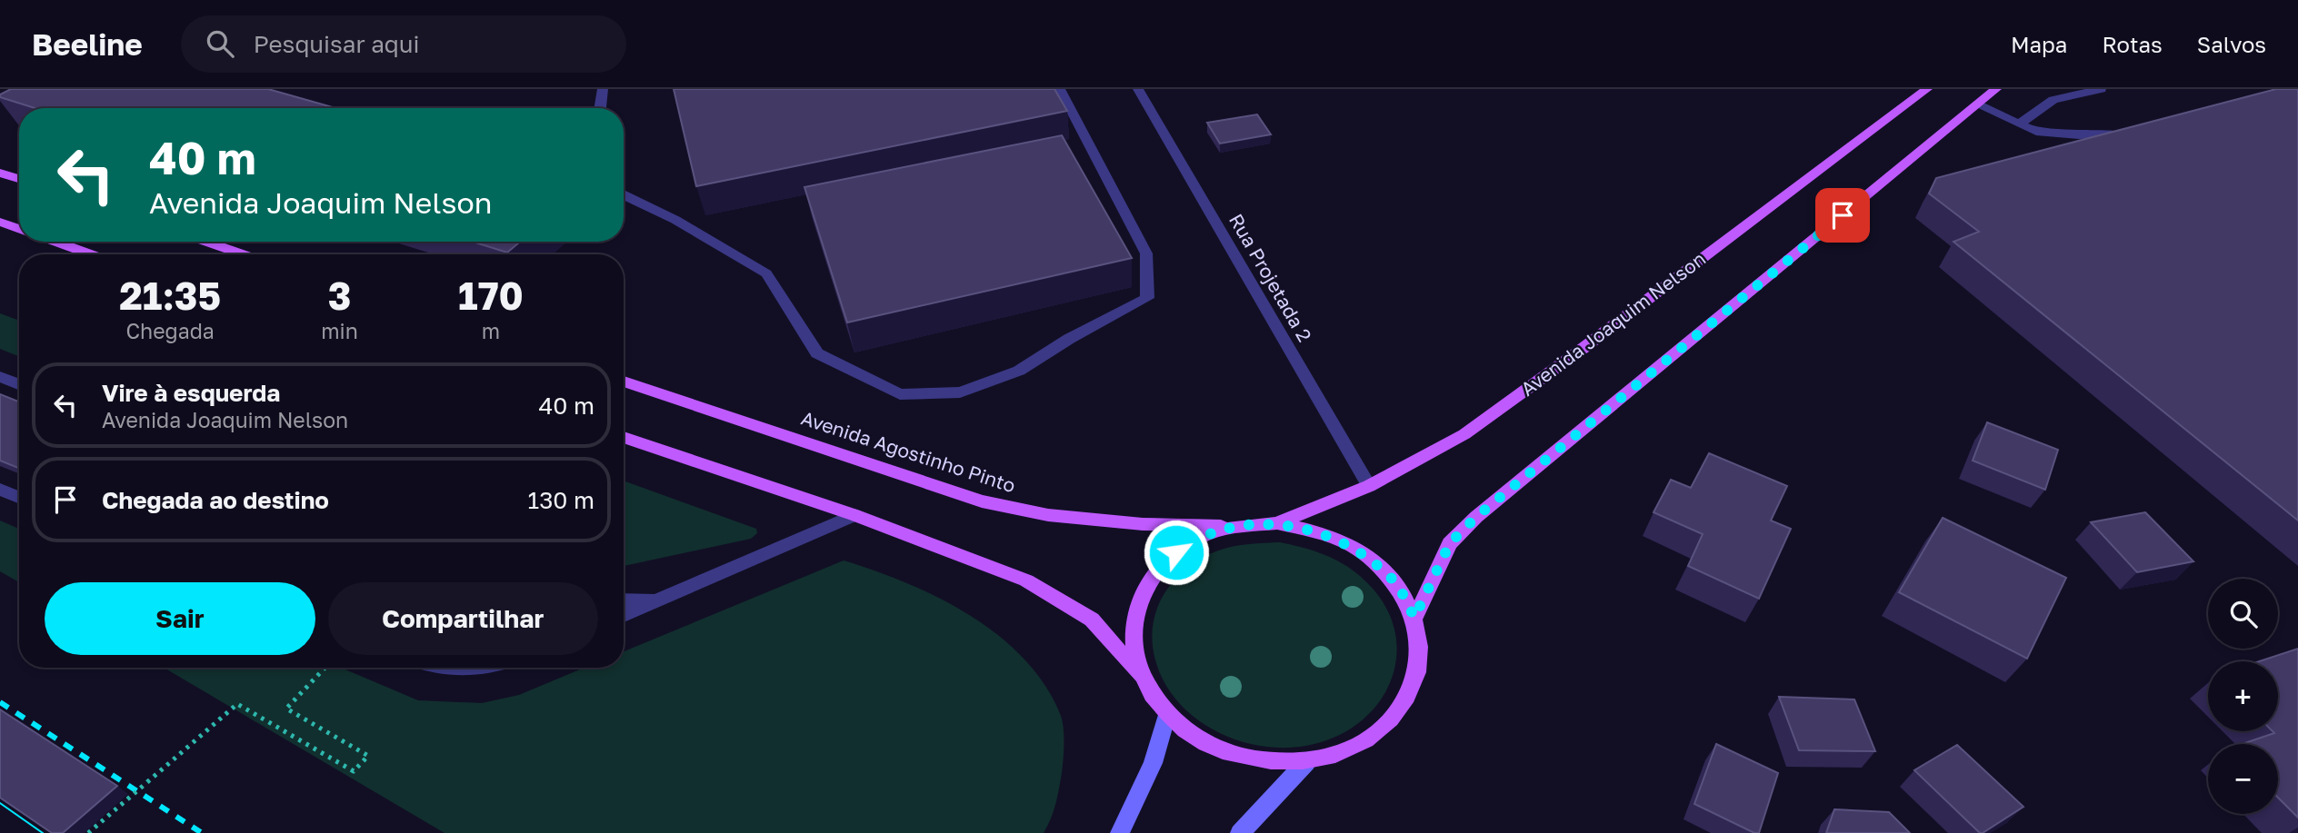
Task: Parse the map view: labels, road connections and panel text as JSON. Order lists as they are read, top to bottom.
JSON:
{
  "streets": {
    "main road": ["Avenida Joaquim Nelson", "Avenida Agostinho Pinto"],
    "street": ["Rua Projetada 2"]
  },
  "crossings": [
    ["Rua Projetada 2", "Avenida Joaquim Nelson"]
  ],
  "page": {
    "header": "Beeline",
    "search": "Pesquisar aqui",
    "nav": ["Mapa", "Rotas", "Salvos"],
    "turn": ["40 m", "Avenida Joaquim Nelson"],
    "eta": [
      "21:35",
      "Chegada",
      "3",
      "min",
      "170",
      "m"
    ],
    "list": [
      {
        "name": "Vire à esquerda",
        "note": "Avenida Joaquim Nelson",
        "value": "40 m"
      },
      {
        "name": "Chegada ao destino",
        "value": "130 m"
      }
    ],
    "buttons": ["Sair", "Compartilhar"],
    "map_buttons": ["+", "−"]
  }
}
